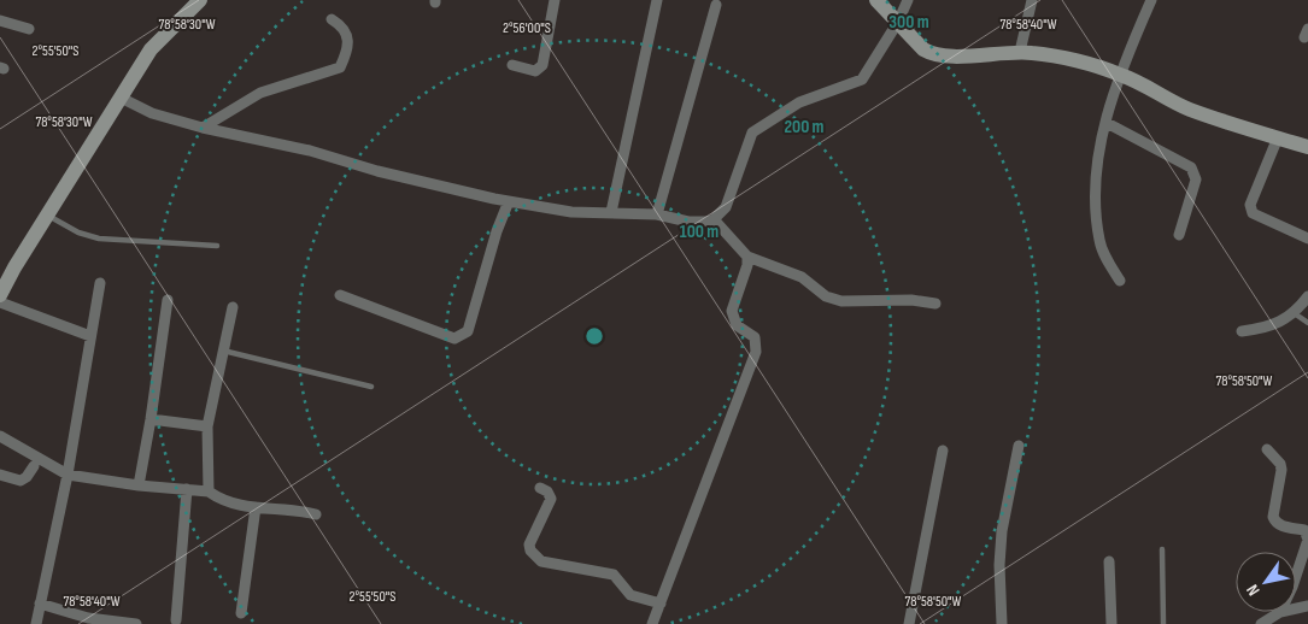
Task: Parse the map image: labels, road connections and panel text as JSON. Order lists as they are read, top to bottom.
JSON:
{
  "north": "bottom left",
  "coordinates": [
    "78°58'30\"W",
    "78°58'40\"W",
    "2°56'00\"S",
    "2°55'50\"S",
    "78°58'50\"W"
  ],
  "rings": ["300 m", "200 m", "100 m"]
}
